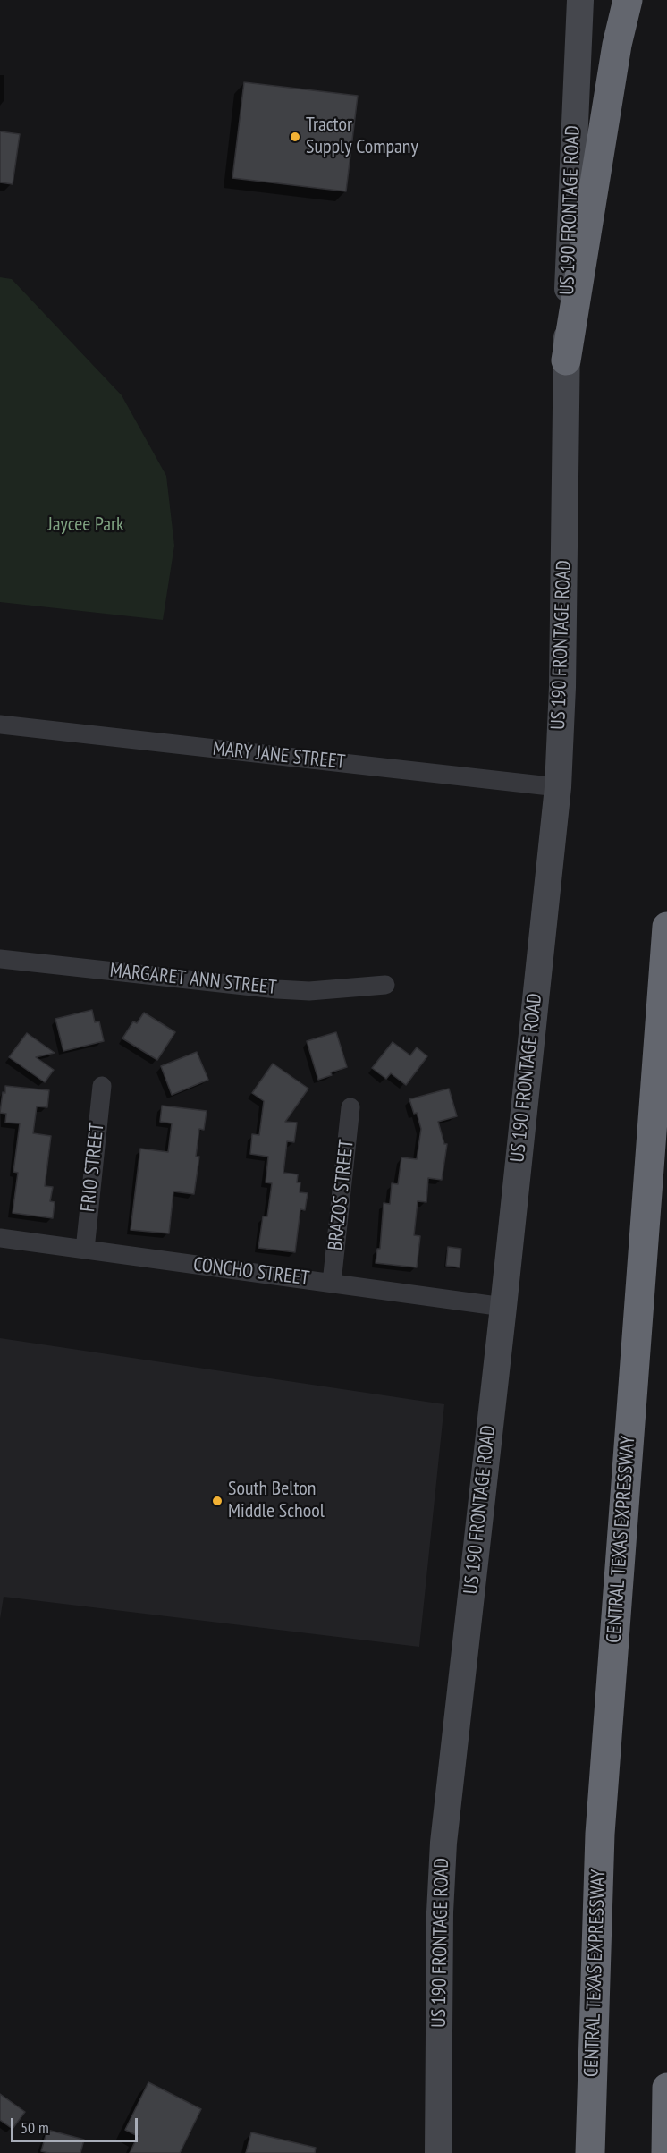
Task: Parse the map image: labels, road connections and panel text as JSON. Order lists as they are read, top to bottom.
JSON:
{
  "streets": {
    "highway": ["CENTRAL TEXAS EXPRESSWAY"],
    "main road": ["US 190 FRONTAGE ROAD"],
    "street": [
      "MARY JANE STREET",
      "MARGARET ANN STREET",
      "FRIO STREET",
      "BRAZOS STREET",
      "CONCHO STREET"
    ]
  },
  "crossings": [
    ["US 190 FRONTAGE ROAD", "MARY JANE STREET"],
    ["US 190 FRONTAGE ROAD", "CONCHO STREET"],
    ["FRIO STREET", "CONCHO STREET"],
    ["BRAZOS STREET", "CONCHO STREET"]
  ],
  "parks": ["Jaycee Park"],
  "places": ["Tractor Supply Company", "South Belton Middle School"],
  "scale_bar": "50 m"
}
